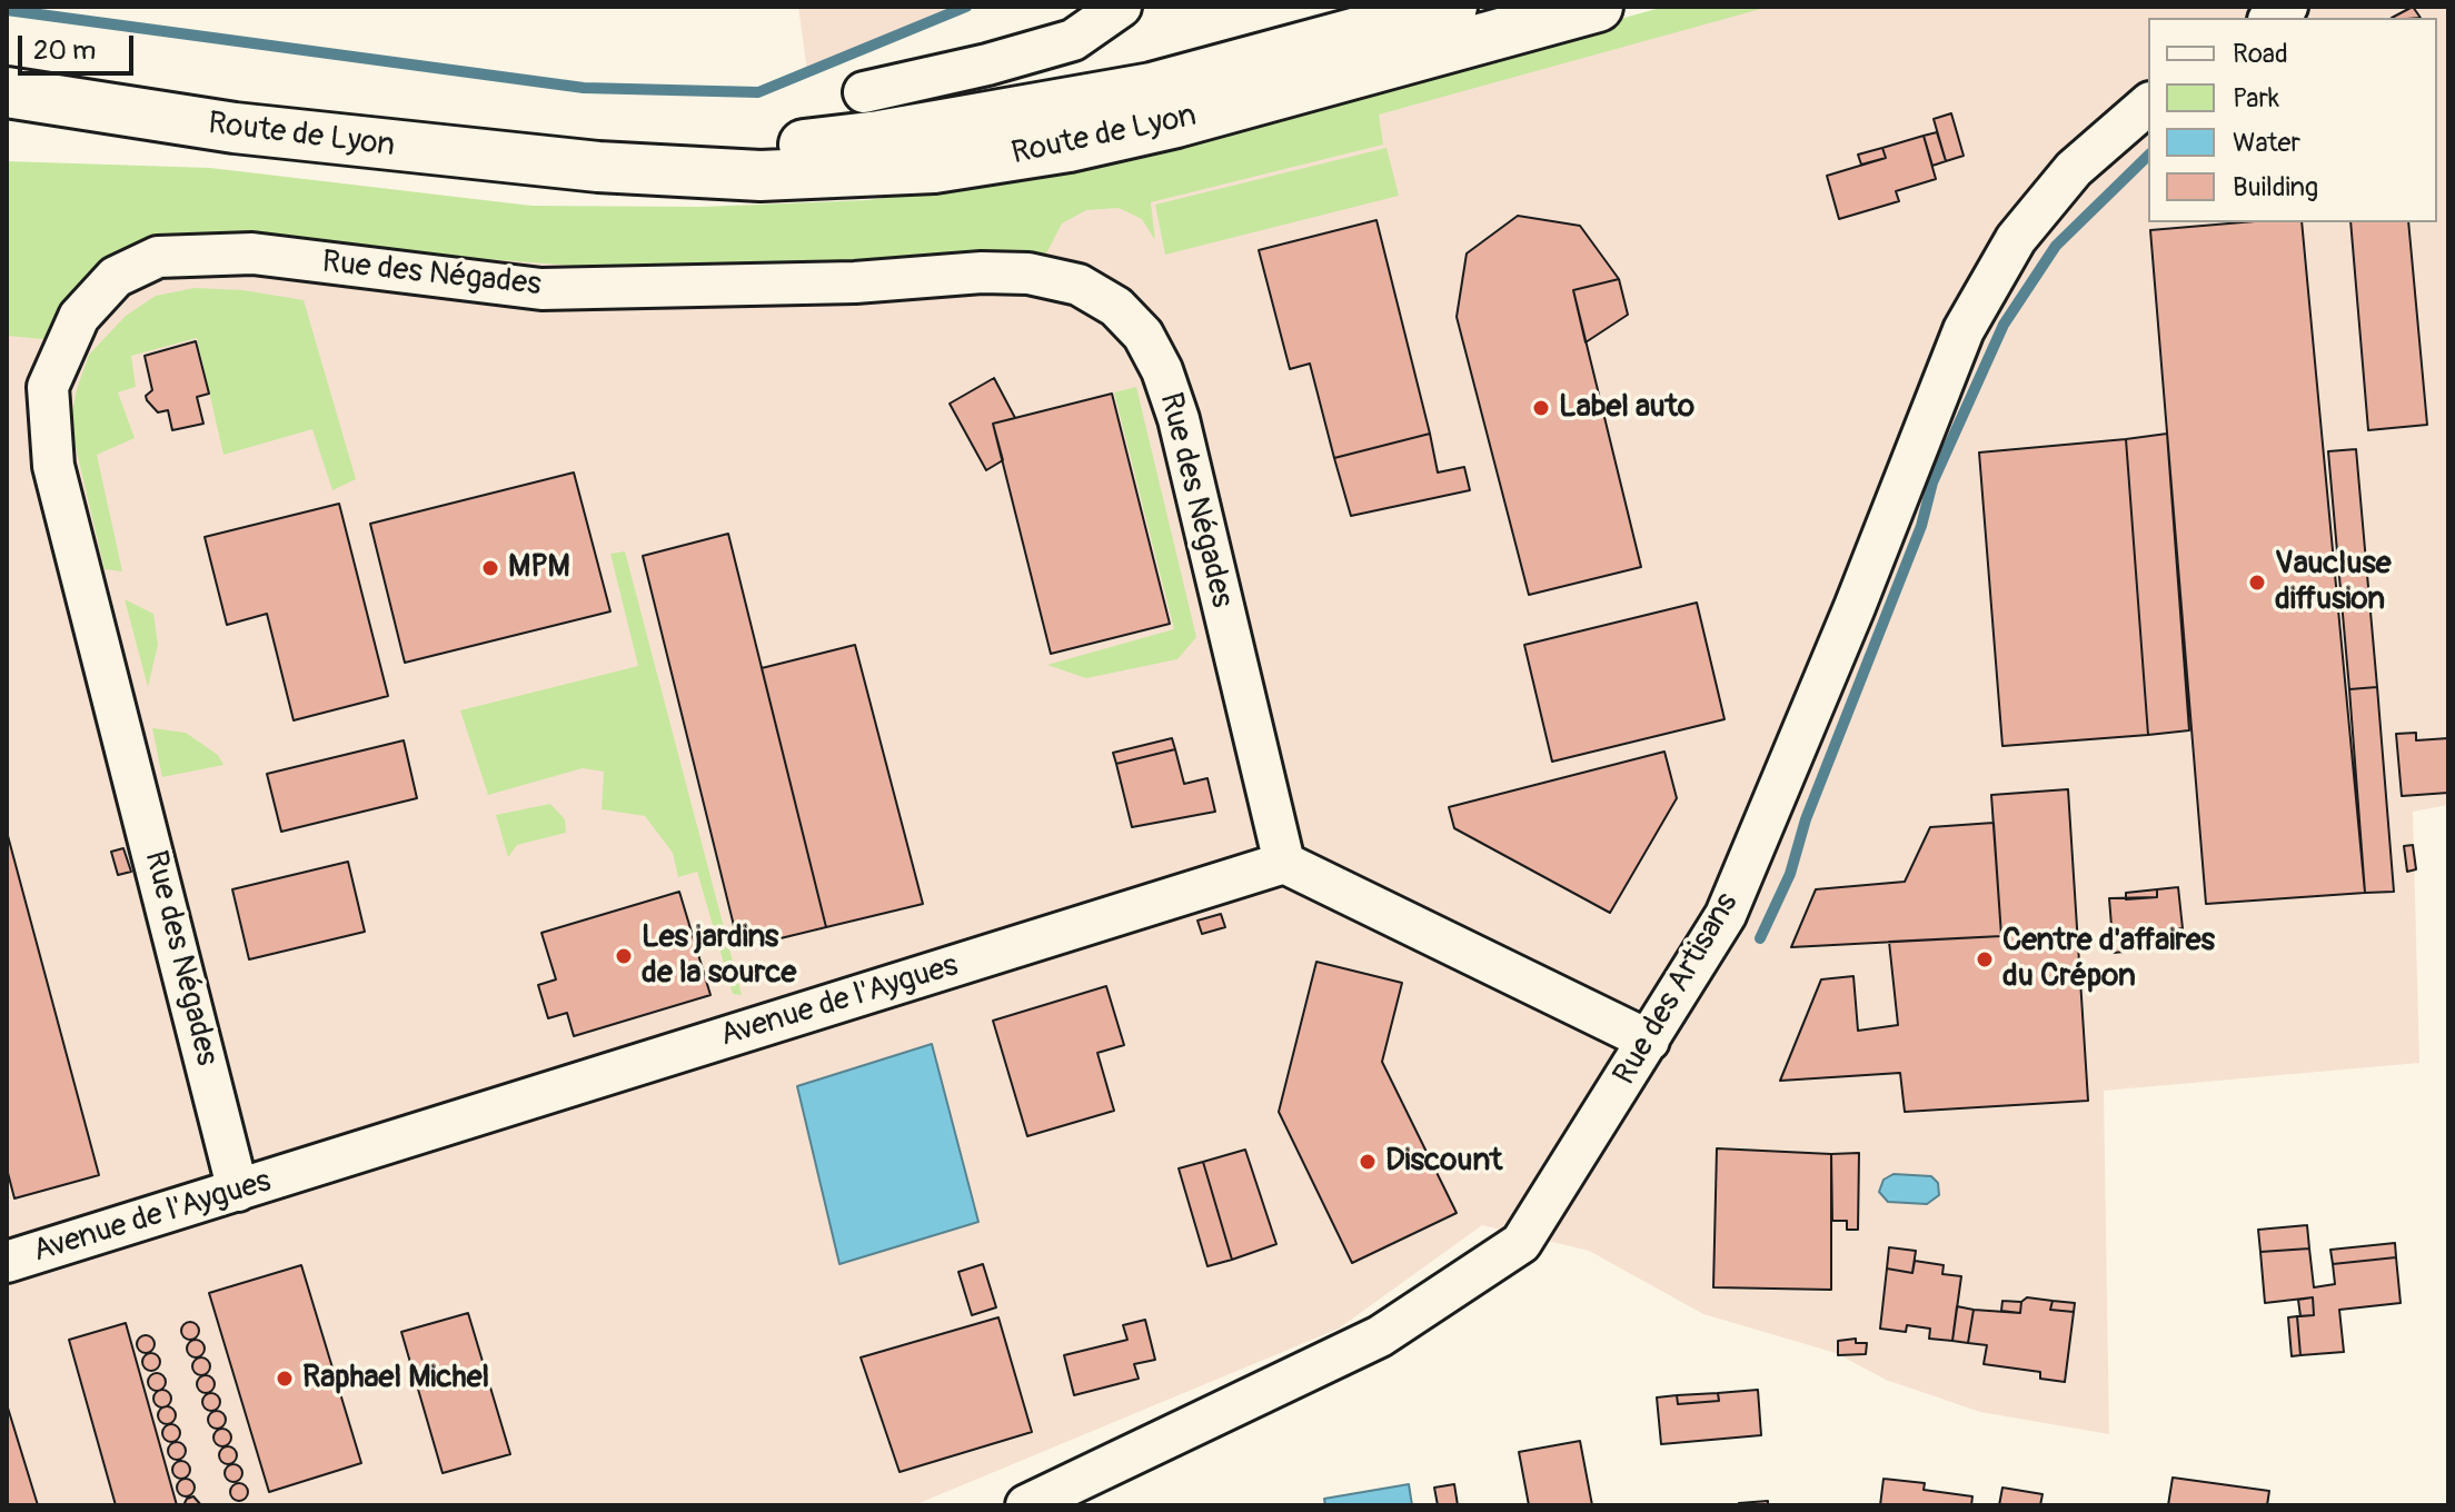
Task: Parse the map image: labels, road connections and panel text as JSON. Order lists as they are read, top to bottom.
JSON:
{
  "streets": {
    "main road": ["Route de Lyon"],
    "street": ["Rue des Négades", "Rue des Artisans", "Avenue de l'Aygues"]
  },
  "crossings": [
    ["Rue des Négades", "Avenue de l'Aygues"]
  ],
  "places": [
    "Label auto",
    "MPM",
    "Vaucluse diffusion",
    "Les jardins de la source",
    "Centre d'affaires du Crépon",
    "Discount",
    "Raphael Michel"
  ],
  "legend": [
    "Road",
    "Park",
    "Water",
    "Building"
  ],
  "scale_bar": "20 m"
}
